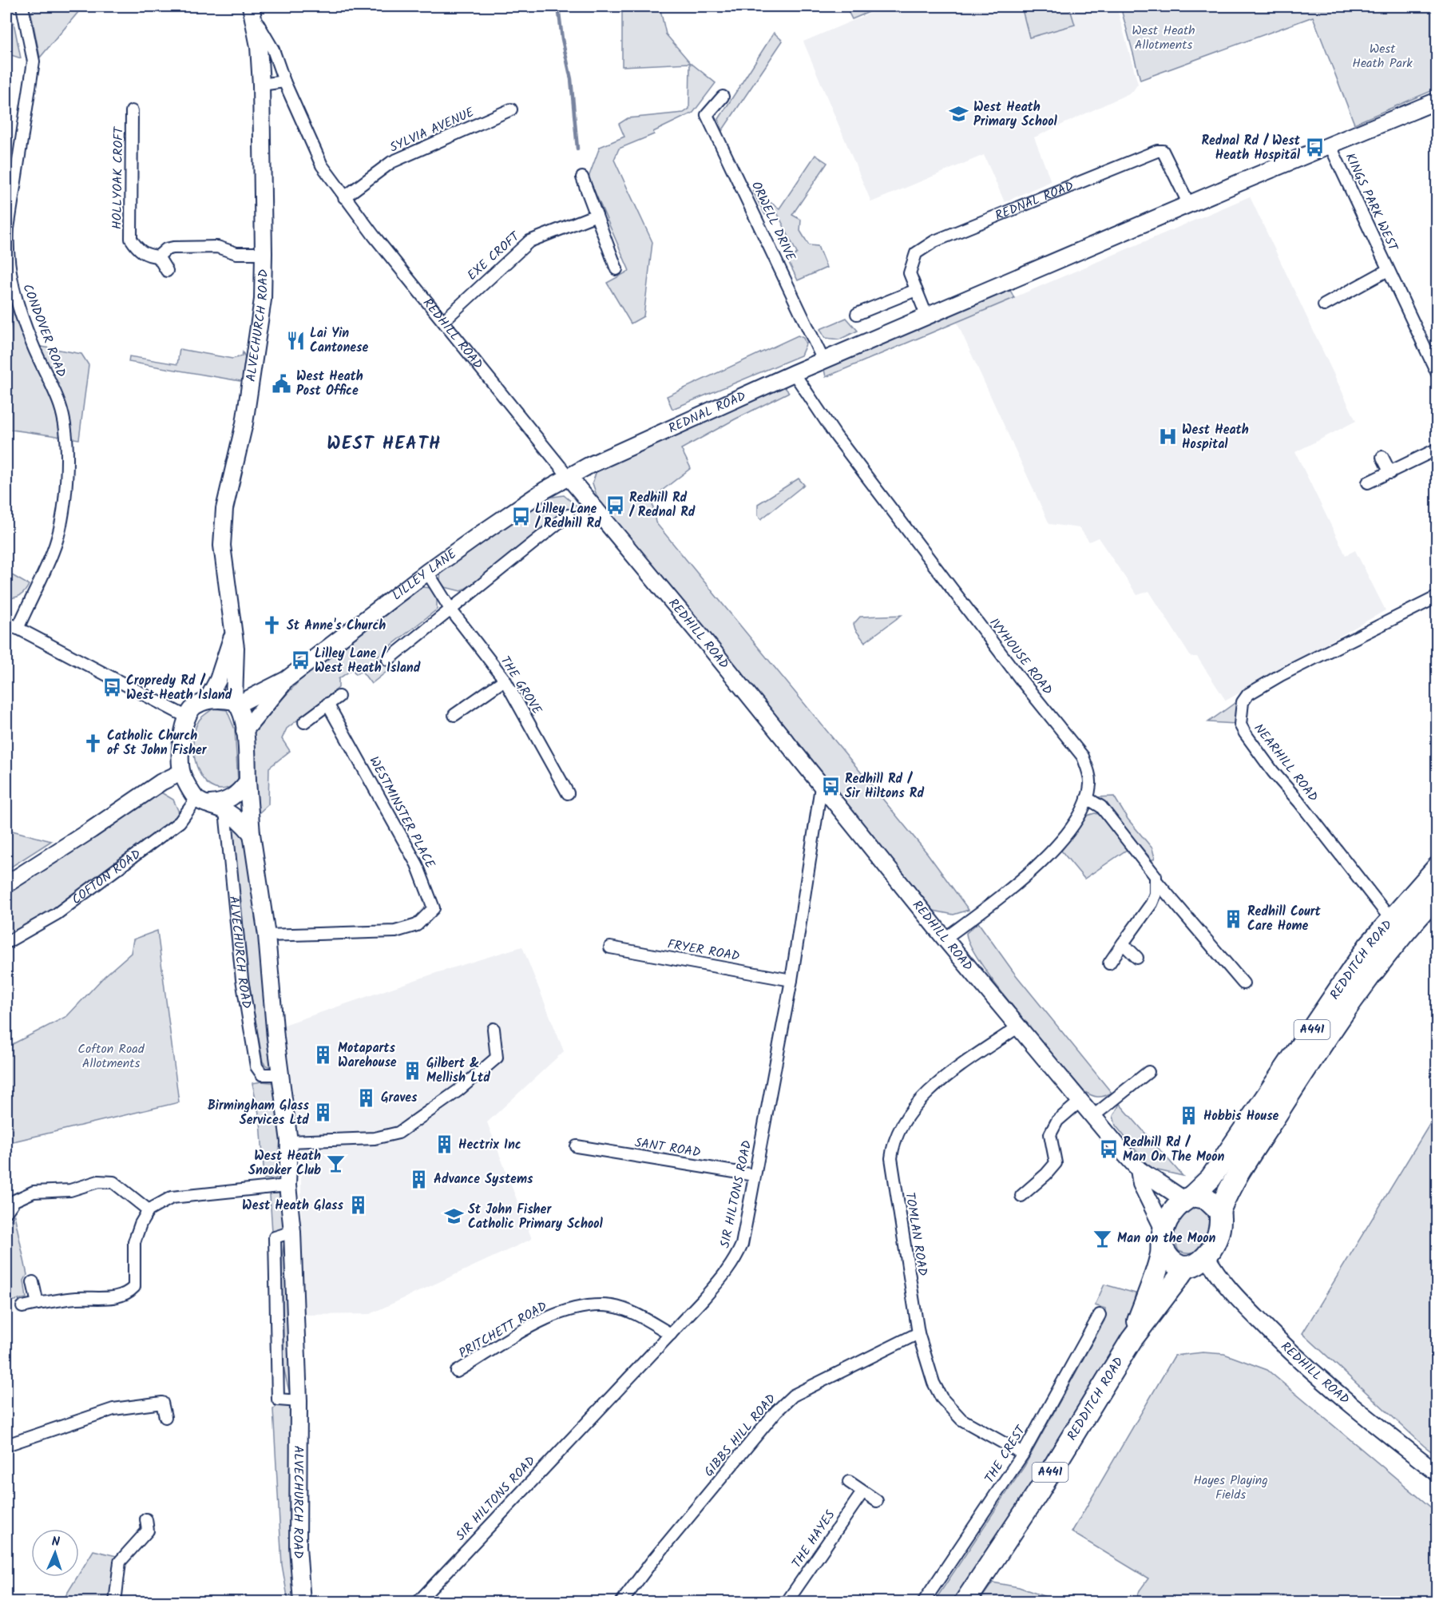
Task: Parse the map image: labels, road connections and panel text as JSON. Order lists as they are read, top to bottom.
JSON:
{
  "streets": {
    "highway": ["REDDITCH ROAD", "A441"],
    "street": [
      "SYLVIA AVENUE",
      "HOLLYOAK CROFT",
      "REDNAL ROAD",
      "KINGS PARK WEST",
      "ORWELL DRIVE",
      "EXE CROFT",
      "ALVECHURCH ROAD",
      "CONDOVER ROAD",
      "REDHILL ROAD",
      "LILLEY LANE",
      "IVYHOUSE ROAD",
      "THE GROVE",
      "NEARHILL ROAD",
      "WESTMINSTER PLACE",
      "COFTON ROAD",
      "FRYER ROAD",
      "SANT ROAD",
      "SIR HILTONS ROAD",
      "TOMLAN ROAD",
      "PRITCHETT ROAD",
      "GIBBS HILL ROAD",
      "THE CREST",
      "THE HAYES"
    ]
  },
  "crossings": [
    ["SYLVIA AVENUE", "REDHILL ROAD"],
    ["REDNAL ROAD", "KINGS PARK WEST"],
    ["REDNAL ROAD", "ORWELL DRIVE"],
    ["REDNAL ROAD", "REDHILL ROAD"],
    ["REDNAL ROAD", "LILLEY LANE"],
    ["REDNAL ROAD", "IVYHOUSE ROAD"],
    ["EXE CROFT", "REDHILL ROAD"],
    ["ALVECHURCH ROAD", "REDHILL ROAD"],
    ["ALVECHURCH ROAD", "LILLEY LANE"],
    ["ALVECHURCH ROAD", "WESTMINSTER PLACE"],
    ["ALVECHURCH ROAD", "COFTON ROAD"],
    ["REDHILL ROAD", "LILLEY LANE"],
    ["REDHILL ROAD", "IVYHOUSE ROAD"],
    ["REDHILL ROAD", "REDDITCH ROAD"],
    ["REDHILL ROAD", "A441"],
    ["REDHILL ROAD", "SIR HILTONS ROAD"],
    ["REDHILL ROAD", "TOMLAN ROAD"],
    ["LILLEY LANE", "THE GROVE"],
    ["LILLEY LANE", "COFTON ROAD"],
    ["NEARHILL ROAD", "REDDITCH ROAD"],
    ["FRYER ROAD", "SIR HILTONS ROAD"],
    ["REDDITCH ROAD", "A441"],
    ["SANT ROAD", "SIR HILTONS ROAD"],
    ["SIR HILTONS ROAD", "PRITCHETT ROAD"],
    ["TOMLAN ROAD", "GIBBS HILL ROAD"],
    ["TOMLAN ROAD", "THE CREST"]
  ],
  "districts": ["WEST HEATH"],
  "parks": [
    "West Heath Allotments",
    "West Heath Park",
    "Cofton Road Allotments",
    "Hayes Playing Fields"
  ],
  "places": {
    "school or university": ["West Heath Primary School", "St John Fisher Catholic Primary School"],
    "bus stop": [
      "Rednal Rd / West Heath Hospital",
      "Redhill Rd / Rednal Rd",
      "Lilley Lane / Redhill Rd",
      "Lilley Lane / West Heath Island",
      "Cropredy Rd / West Heath Island",
      "Redhill Rd / Sir Hiltons Rd",
      "Redhill Rd / Man On The Moon"
    ],
    "restaurant": ["Lai Yin Cantonese"],
    "public building": ["West Heath Post Office"],
    "hospital": ["West Heath Hospital"],
    "church": ["St Anne's Church", "Catholic Church of St John Fisher"],
    "building": [
      "Redhill Court Care Home",
      "Motaparts Warehouse",
      "Gilbert & Mellish Ltd",
      "Graves",
      "Birmingham Glass Services Ltd",
      "Hobbis House",
      "Hectrix Inc",
      "Advance Systems",
      "West Heath Glass"
    ],
    "bar": ["West Heath Snooker Club", "Man on the Moon"]
  },
  "north": "top"
}
